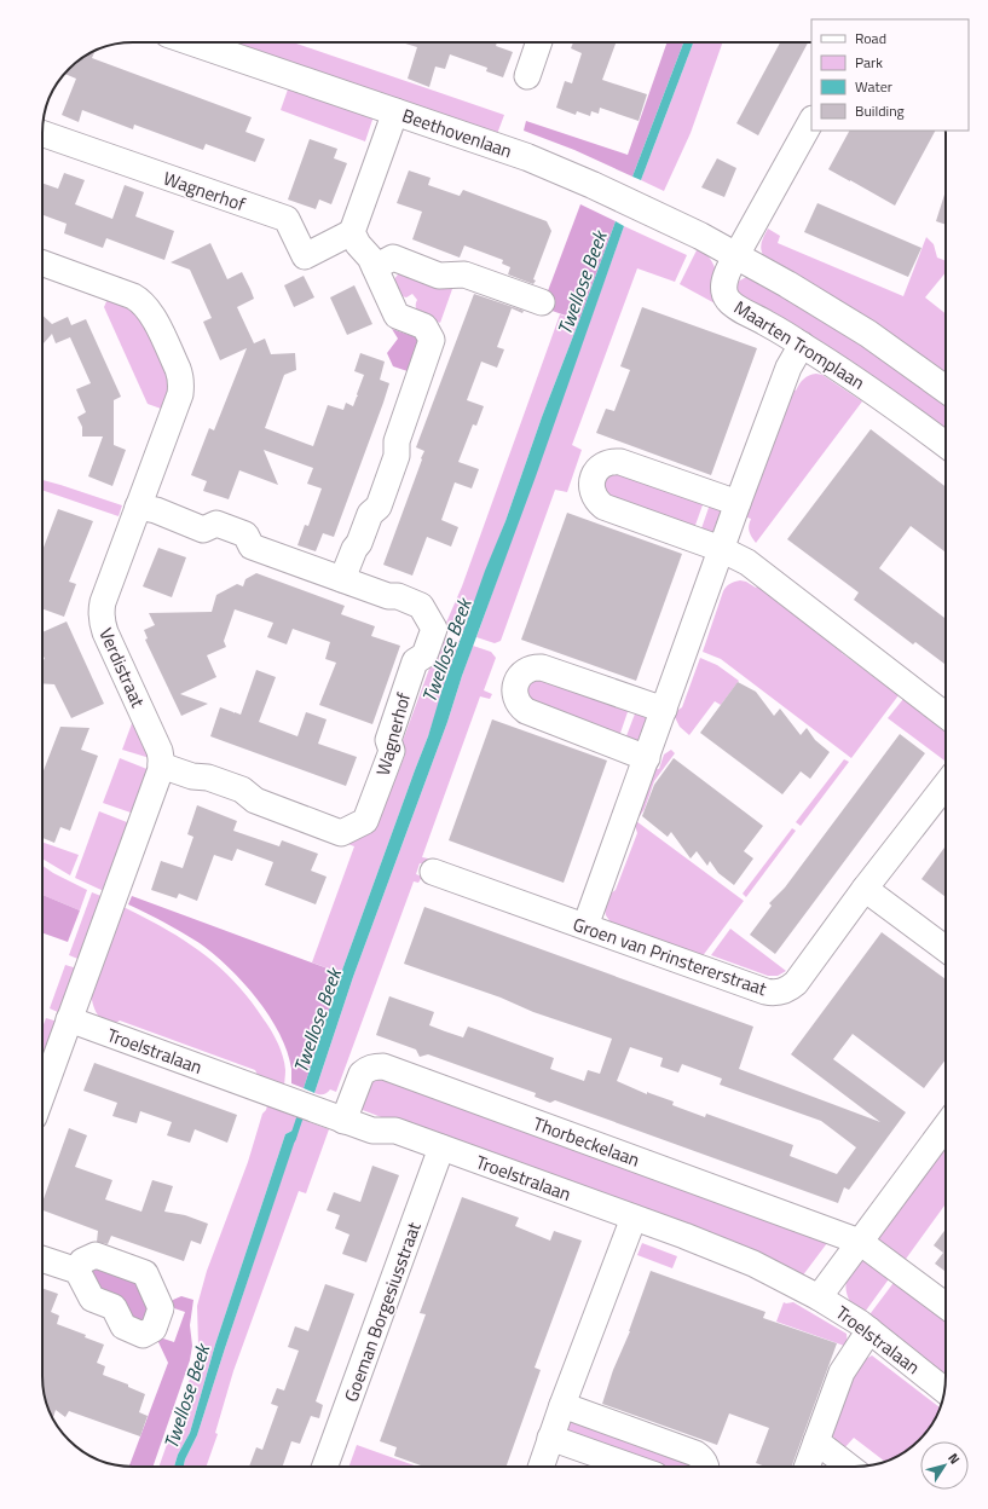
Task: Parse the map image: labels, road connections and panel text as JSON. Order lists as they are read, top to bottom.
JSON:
{
  "streets": {
    "street": [
      "Beethovenlaan",
      "Wagnerhof",
      "Maarten Tromplaan",
      "Verdistraat",
      "Groen van Prinstererstraat",
      "Troelstralaan",
      "Thorbeckelaan",
      "Goeman Borgesiusstraat"
    ]
  },
  "crossings": [
    ["Beethovenlaan", "Maarten Tromplaan"],
    ["Wagnerhof", "Verdistraat"],
    ["Troelstralaan", "Thorbeckelaan"],
    ["Troelstralaan", "Goeman Borgesiusstraat"]
  ],
  "water": ["Twellose Beek"],
  "legend": [
    "Road",
    "Park",
    "Water",
    "Building"
  ],
  "north": "top right"
}
